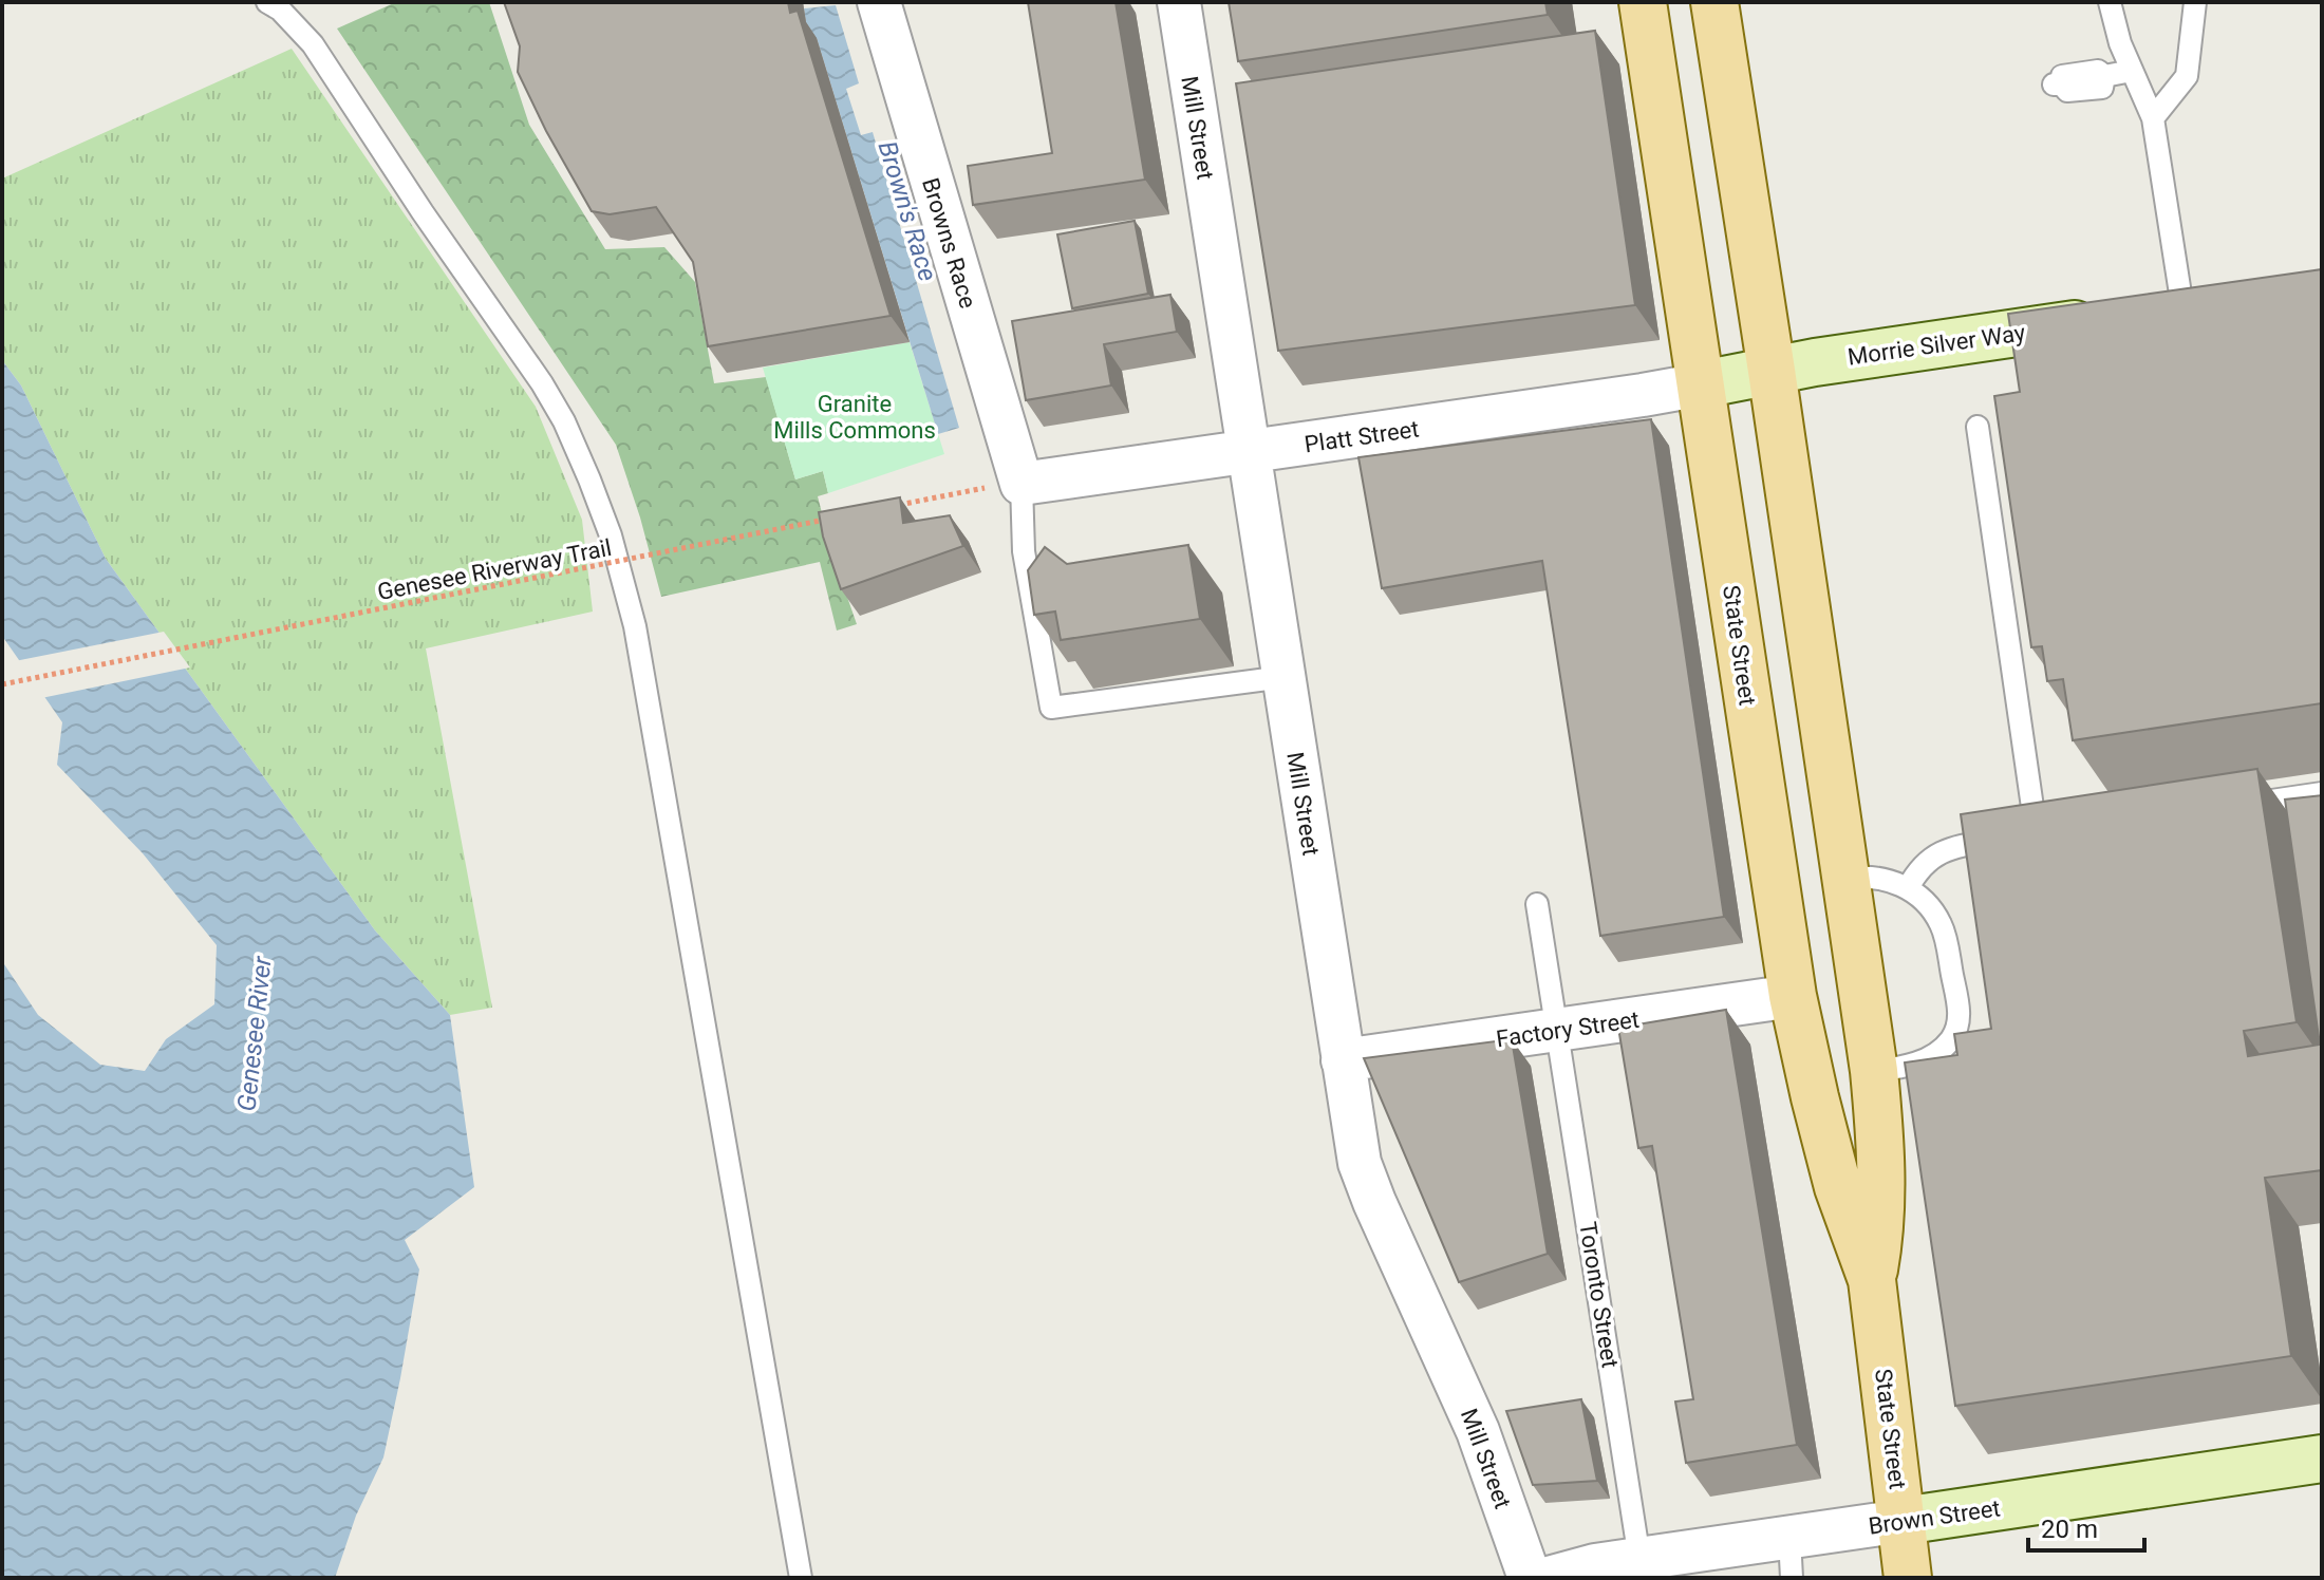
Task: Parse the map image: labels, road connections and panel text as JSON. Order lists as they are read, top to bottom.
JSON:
{
  "streets": {
    "main road": ["Morrie Silver Way", "State Street", "Brown Street"],
    "street": [
      "Mill Street",
      "Browns Race",
      "Platt Street",
      "Factory Street"
    ],
    "lane": ["Toronto Street"],
    "path": ["Genesee Riverway Trail"]
  },
  "crossings": [
    ["Mill Street", "Platt Street"],
    ["Mill Street", "Factory Street"],
    ["Browns Race", "Platt Street"],
    ["Morrie Silver Way", "Platt Street"],
    ["Morrie Silver Way", "State Street"],
    ["Platt Street", "State Street"],
    ["State Street", "Factory Street"],
    ["State Street", "Brown Street"],
    ["Factory Street", "Toronto Street"],
    ["Toronto Street", "Brown Street"]
  ],
  "water": ["Brown's Race", "Genesee River"],
  "parks": ["Granite Mills Commons"],
  "scale_bar": "20 m"
}
